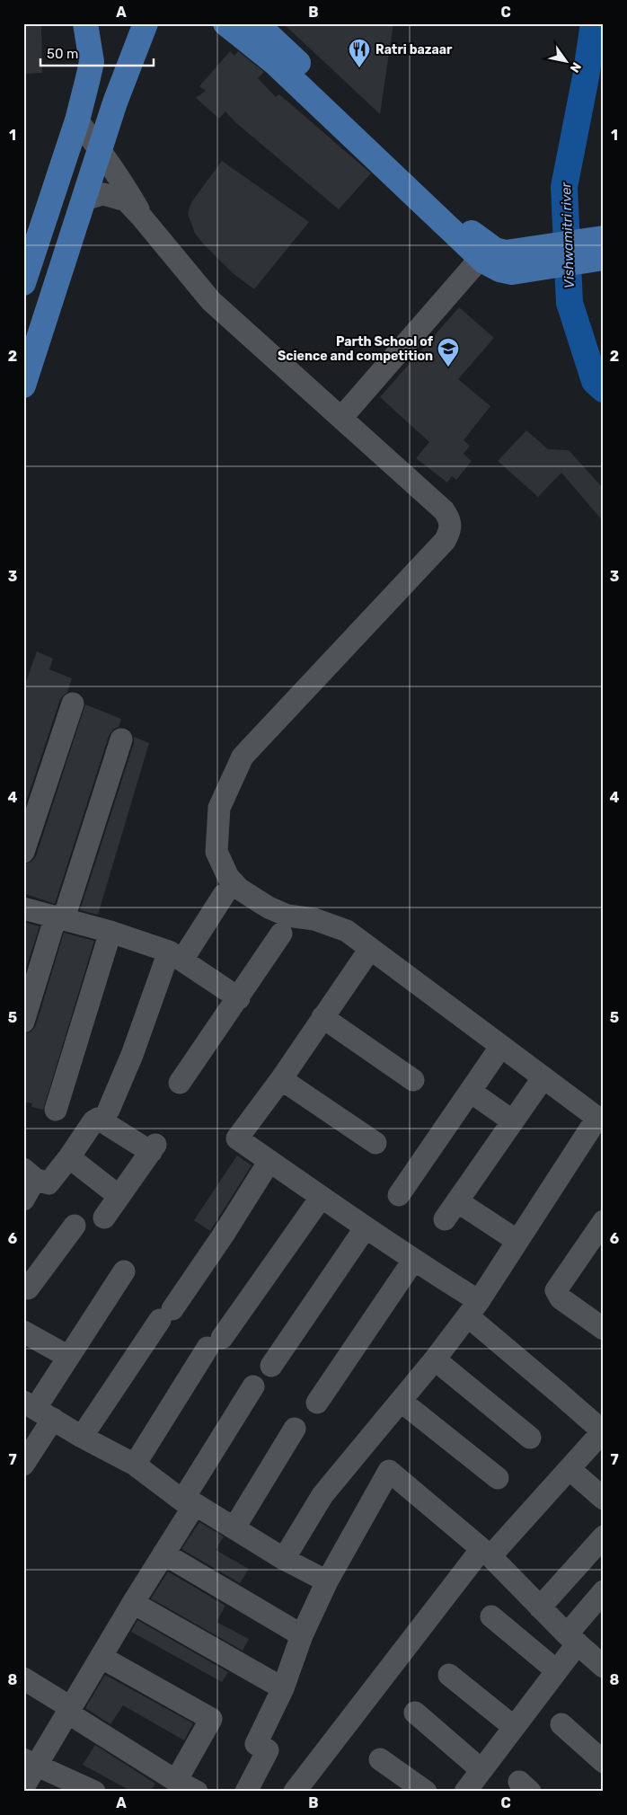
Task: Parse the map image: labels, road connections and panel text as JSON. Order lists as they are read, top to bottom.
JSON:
{
  "water": ["Vishwamitri river"],
  "places": {
    "restaurant": ["Ratri bazaar"],
    "school or university": ["Parth School of Science and competition"]
  },
  "scale_bar": "50 m",
  "north": "bottom right",
  "grid": {
    "columns": ["A", "B", "C"],
    "rows": [
      "1",
      "2",
      "3",
      "4",
      "5",
      "6",
      "7",
      "8"
    ]
  }
}
